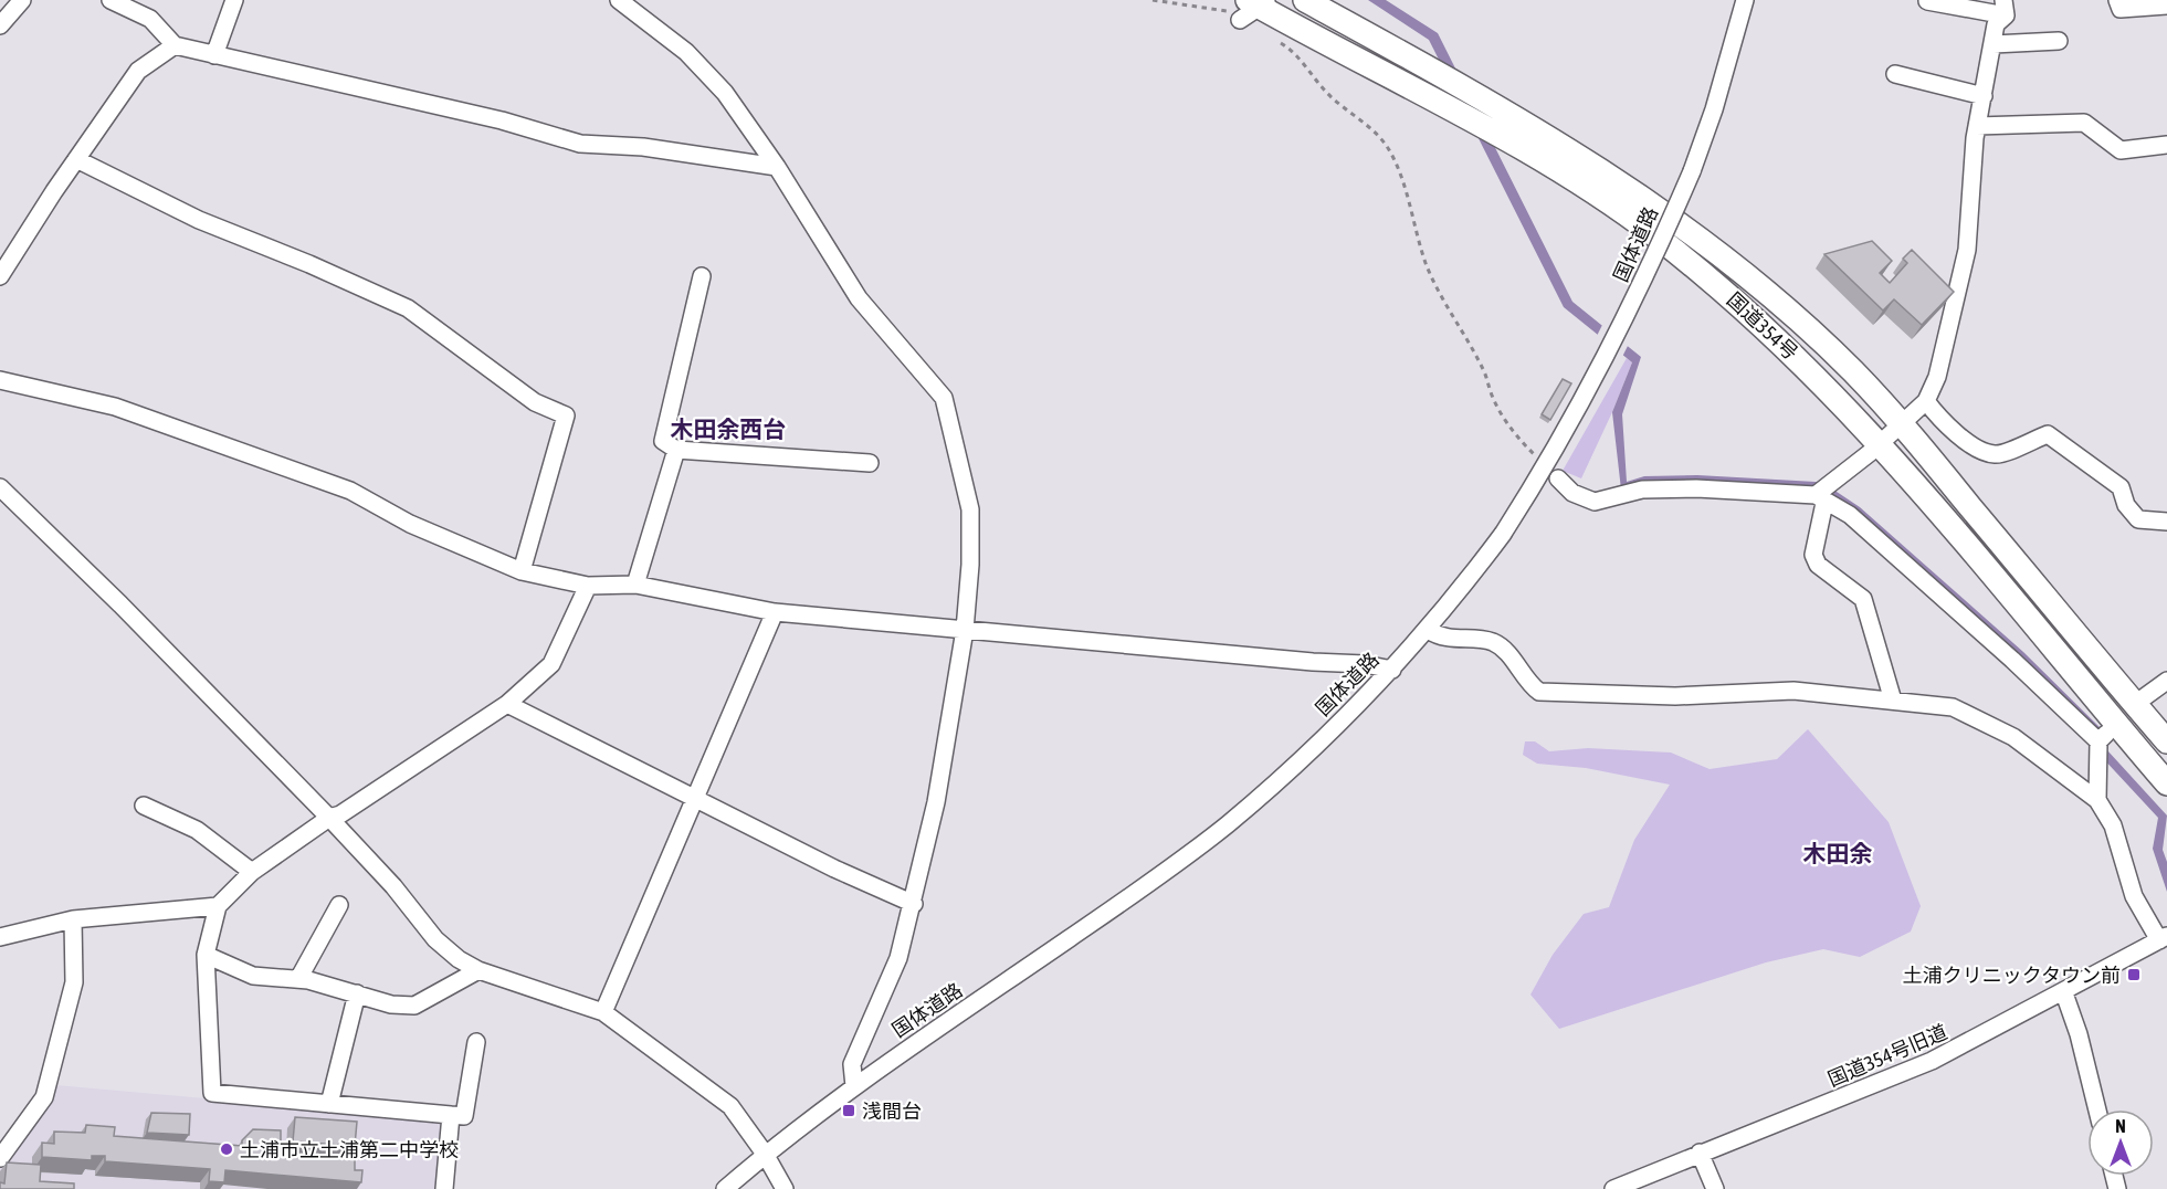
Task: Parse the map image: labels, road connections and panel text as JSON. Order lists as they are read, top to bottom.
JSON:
{
  "streets": {
    "highway": ["国道354号"],
    "street": ["国体道路", "国道354号旧道"]
  },
  "districts": ["木田余西台", "木田余"],
  "places": {
    "transit": ["土浦クリニックタウン前", "浅間台"],
    "other": ["土浦市立土浦第二中学校"]
  },
  "north": "top"
}
